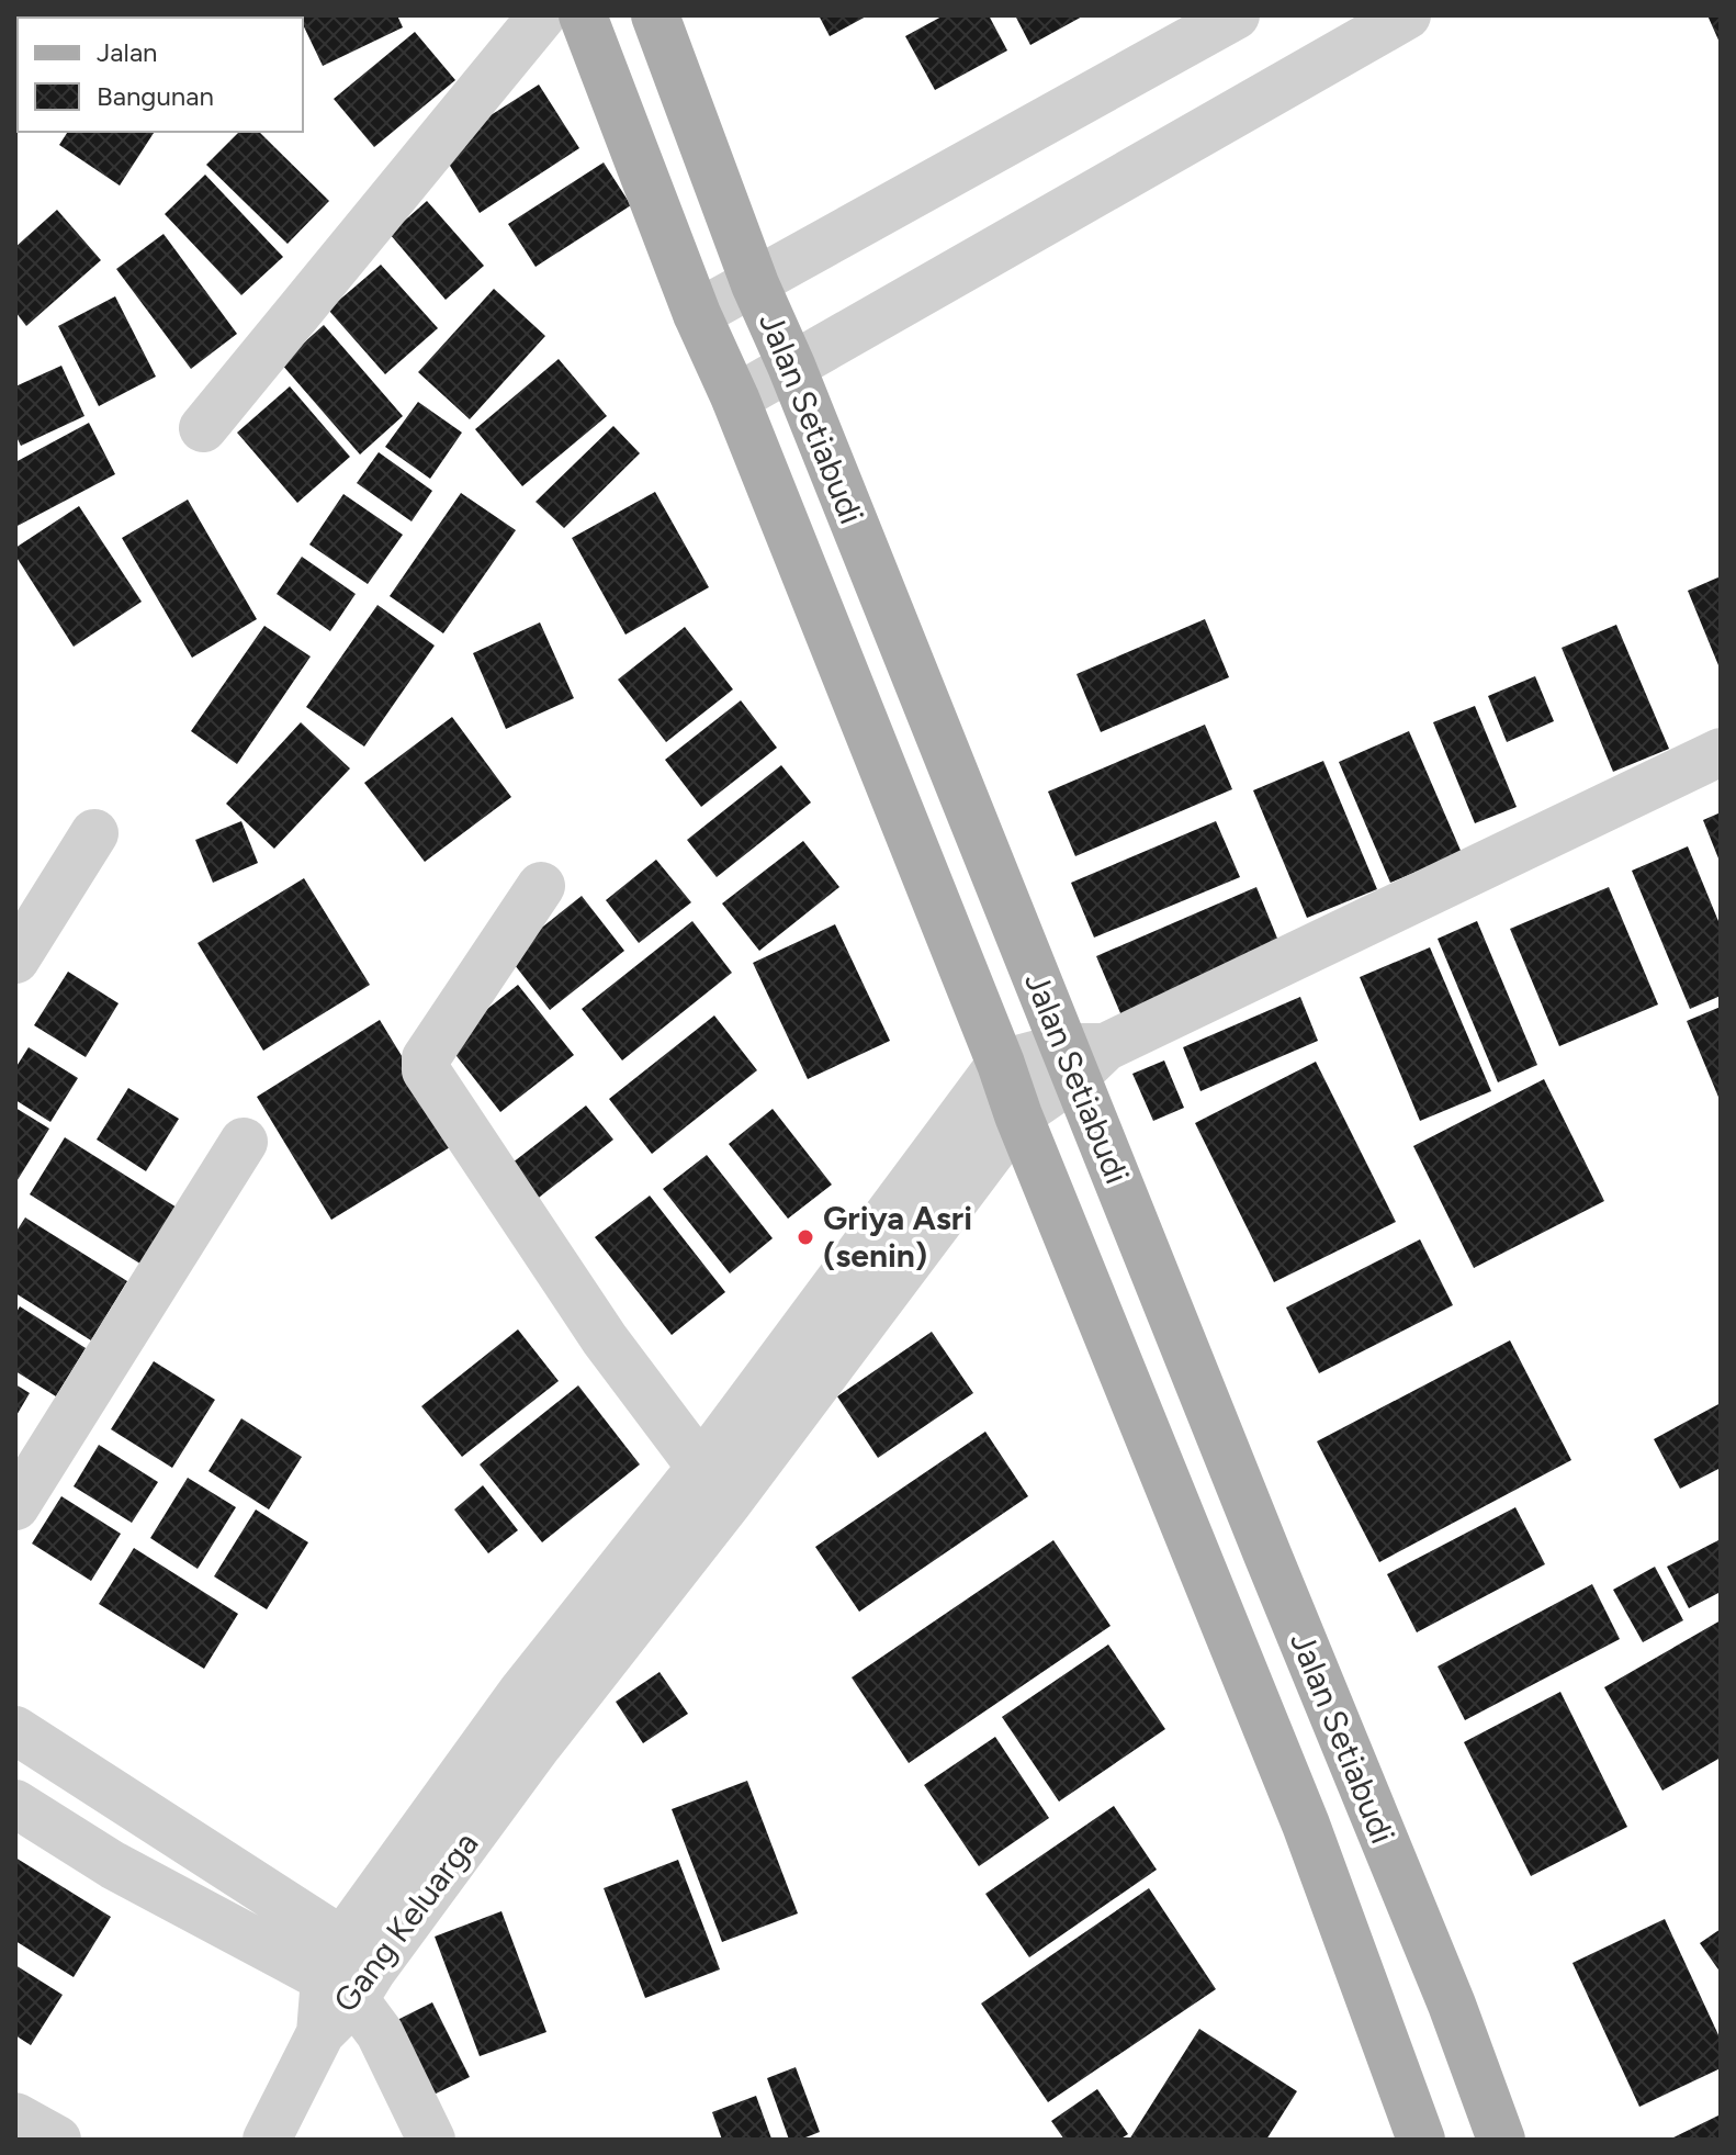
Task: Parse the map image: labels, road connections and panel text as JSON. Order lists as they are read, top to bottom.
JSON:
{
  "streets": {
    "main road": ["Jalan Setiabudi"],
    "street": ["Gang Keluarga"]
  },
  "crossings": [
    ["Jalan Setiabudi", "Gang Keluarga"]
  ],
  "places": ["Griya Asri (senin)"],
  "legend": ["Jalan", "Bangunan"]
}
